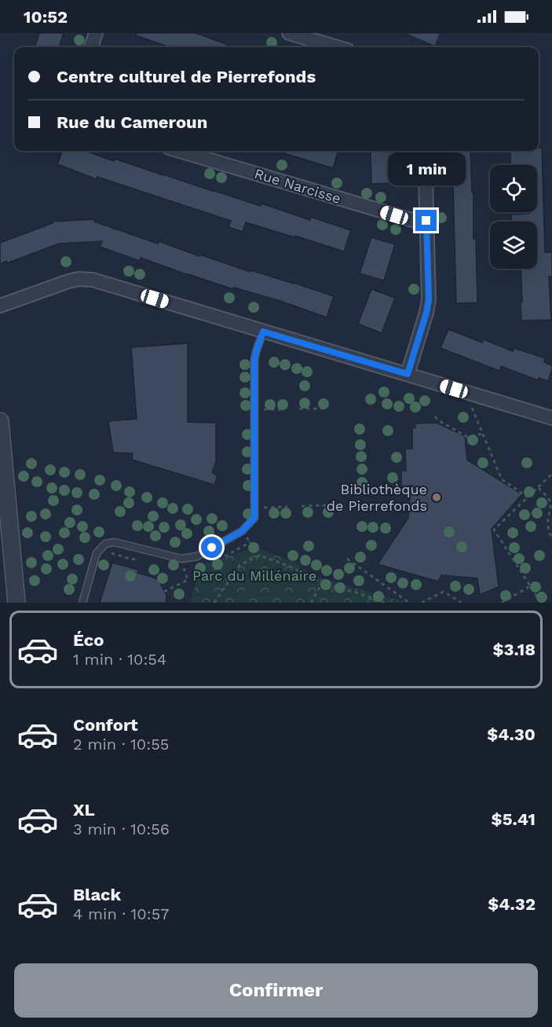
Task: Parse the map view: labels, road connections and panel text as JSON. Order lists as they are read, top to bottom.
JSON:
{
  "streets": {
    "street": ["Rue Narcisse"]
  },
  "parks": ["Parc du Millénaire"],
  "places": ["Bibliothèque de Pierrefonds"],
  "page": {
    "status": "10:52",
    "banner": ["Centre culturel de Pierrefonds", "Rue du Cameroun"],
    "bubble": "1 min",
    "list": [
      {
        "name": "Éco",
        "note": "1 min · 10:54",
        "value": "$3.18"
      },
      {
        "name": "Confort",
        "note": "2 min · 10:55",
        "value": "$4.30"
      },
      {
        "name": "XL",
        "note": "3 min · 10:56",
        "value": "$5.41"
      },
      {
        "name": "Black",
        "note": "4 min · 10:57",
        "value": "$4.32"
      }
    ],
    "buttons": "Confirmer"
  }
}
